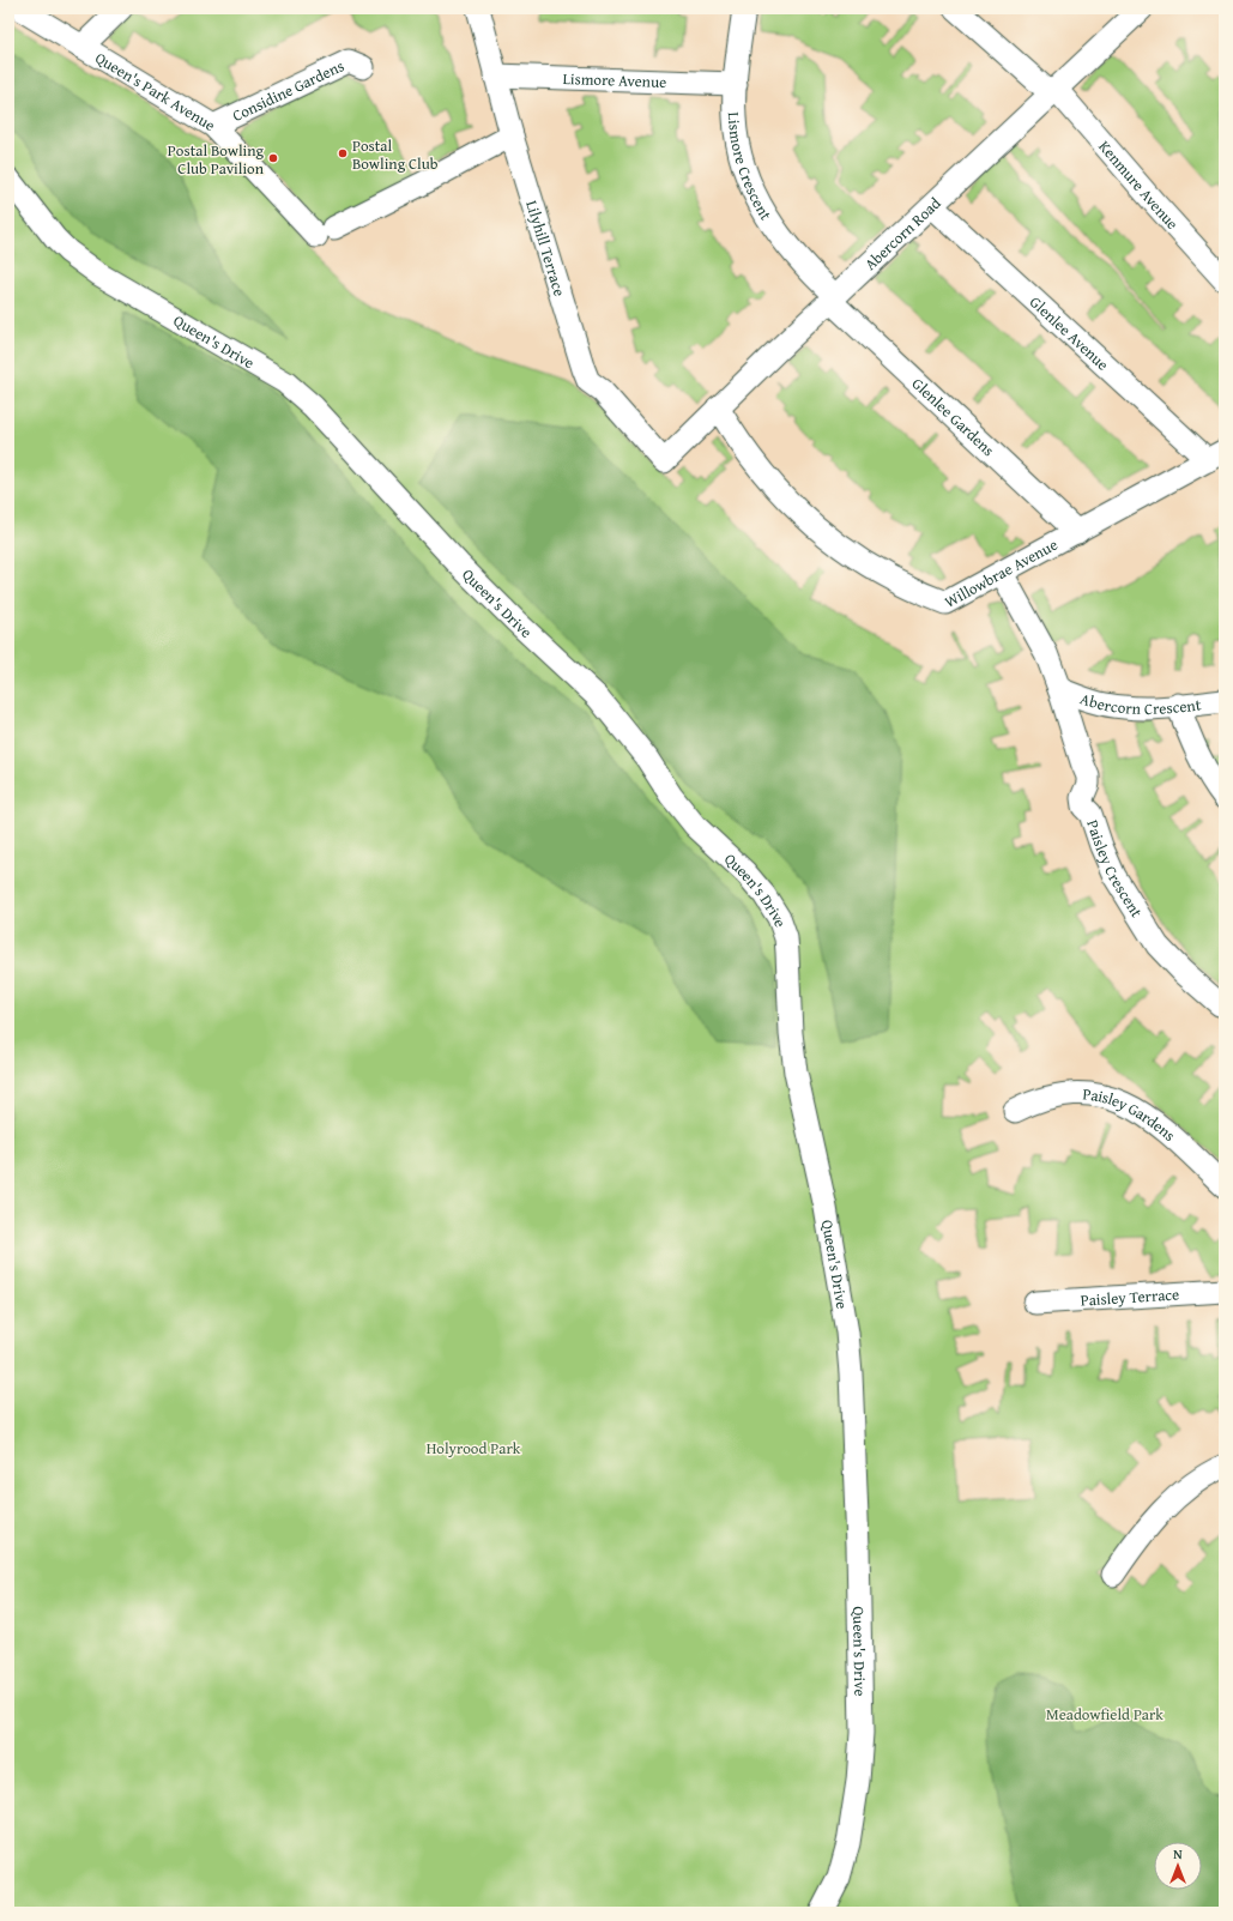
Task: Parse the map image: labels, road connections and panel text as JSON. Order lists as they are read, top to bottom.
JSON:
{
  "streets": {
    "street": [
      "Lismore Avenue",
      "Considine Gardens",
      "Queen's Park Avenue",
      "Lismore Crescent",
      "Kenmure Avenue",
      "Abercorn Road",
      "Lilyhill Terrace",
      "Glenlee Avenue",
      "Queen's Drive",
      "Glenlee Gardens",
      "Willowbrae Avenue",
      "Abercorn Crescent",
      "Paisley Crescent",
      "Paisley Gardens",
      "Paisley Terrace"
    ]
  },
  "crossings": [
    ["Lismore Avenue", "Lismore Crescent"],
    ["Lismore Avenue", "Lilyhill Terrace"],
    ["Considine Gardens", "Queen's Park Avenue"],
    ["Queen's Park Avenue", "Lilyhill Terrace"],
    ["Lismore Crescent", "Abercorn Road"],
    ["Lismore Crescent", "Glenlee Gardens"],
    ["Kenmure Avenue", "Abercorn Road"],
    ["Abercorn Road", "Lilyhill Terrace"],
    ["Abercorn Road", "Glenlee Avenue"],
    ["Abercorn Road", "Glenlee Gardens"],
    ["Abercorn Road", "Willowbrae Avenue"],
    ["Glenlee Avenue", "Willowbrae Avenue"],
    ["Glenlee Gardens", "Willowbrae Avenue"],
    ["Willowbrae Avenue", "Paisley Crescent"],
    ["Abercorn Crescent", "Paisley Crescent"]
  ],
  "parks": ["Holyrood Park", "Meadowfield Park"],
  "places": ["Postal Bowling Club", "Postal Bowling Club Pavilion"],
  "north": "top"
}
